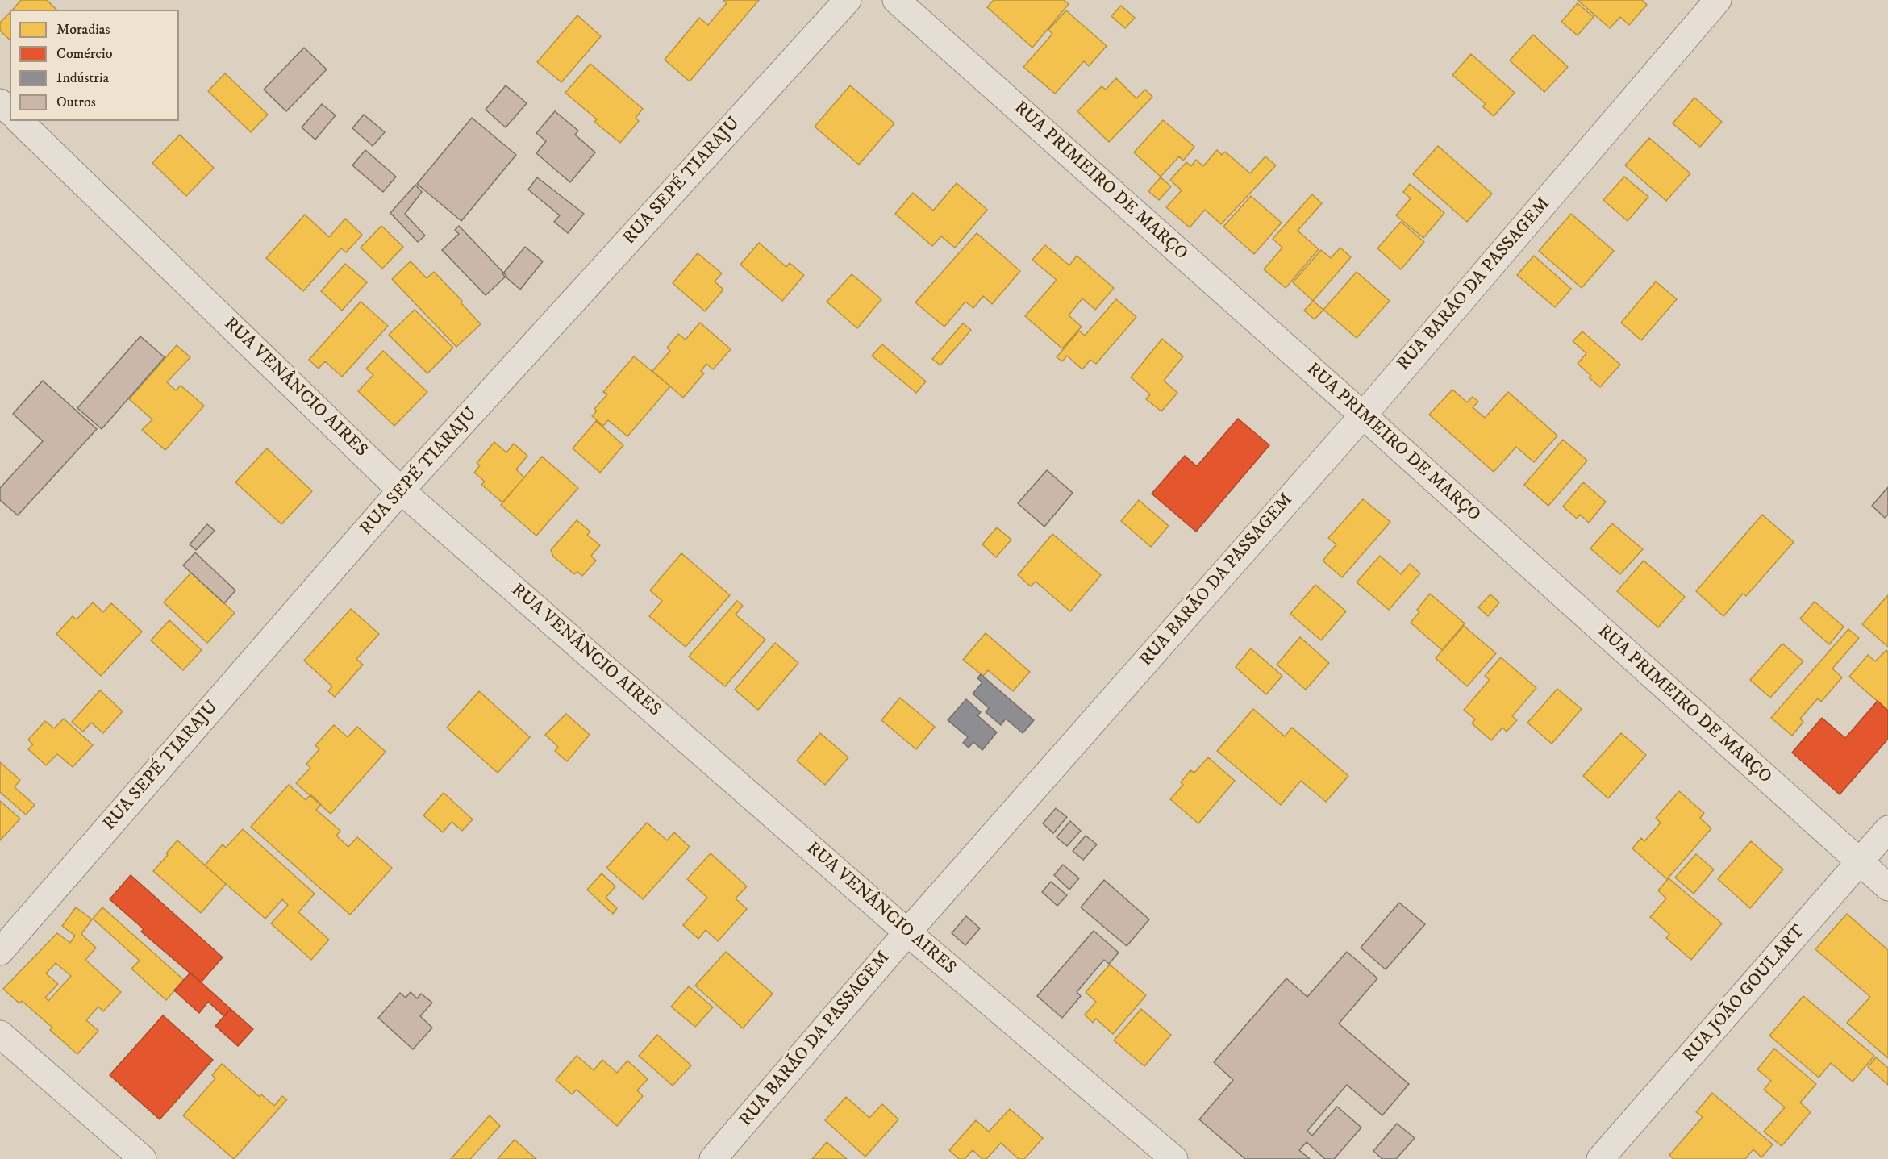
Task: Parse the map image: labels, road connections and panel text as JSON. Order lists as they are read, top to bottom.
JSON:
{
  "streets": {
    "street": [
      "RUA SEPÉ TIARAJU",
      "RUA PRIMEIRO DE MARÇO",
      "RUA BARÃO DA PASSAGEM",
      "RUA VENÂNCIO AIRES",
      "RUA JOÃO GOULART"
    ]
  },
  "crossings": [
    ["RUA SEPÉ TIARAJU", "RUA VENÂNCIO AIRES"],
    ["RUA PRIMEIRO DE MARÇO", "RUA BARÃO DA PASSAGEM"],
    ["RUA PRIMEIRO DE MARÇO", "RUA JOÃO GOULART"],
    ["RUA BARÃO DA PASSAGEM", "RUA VENÂNCIO AIRES"]
  ],
  "legend": [
    "Moradias",
    "Comércio",
    "Indústria",
    "Outros"
  ]
}
